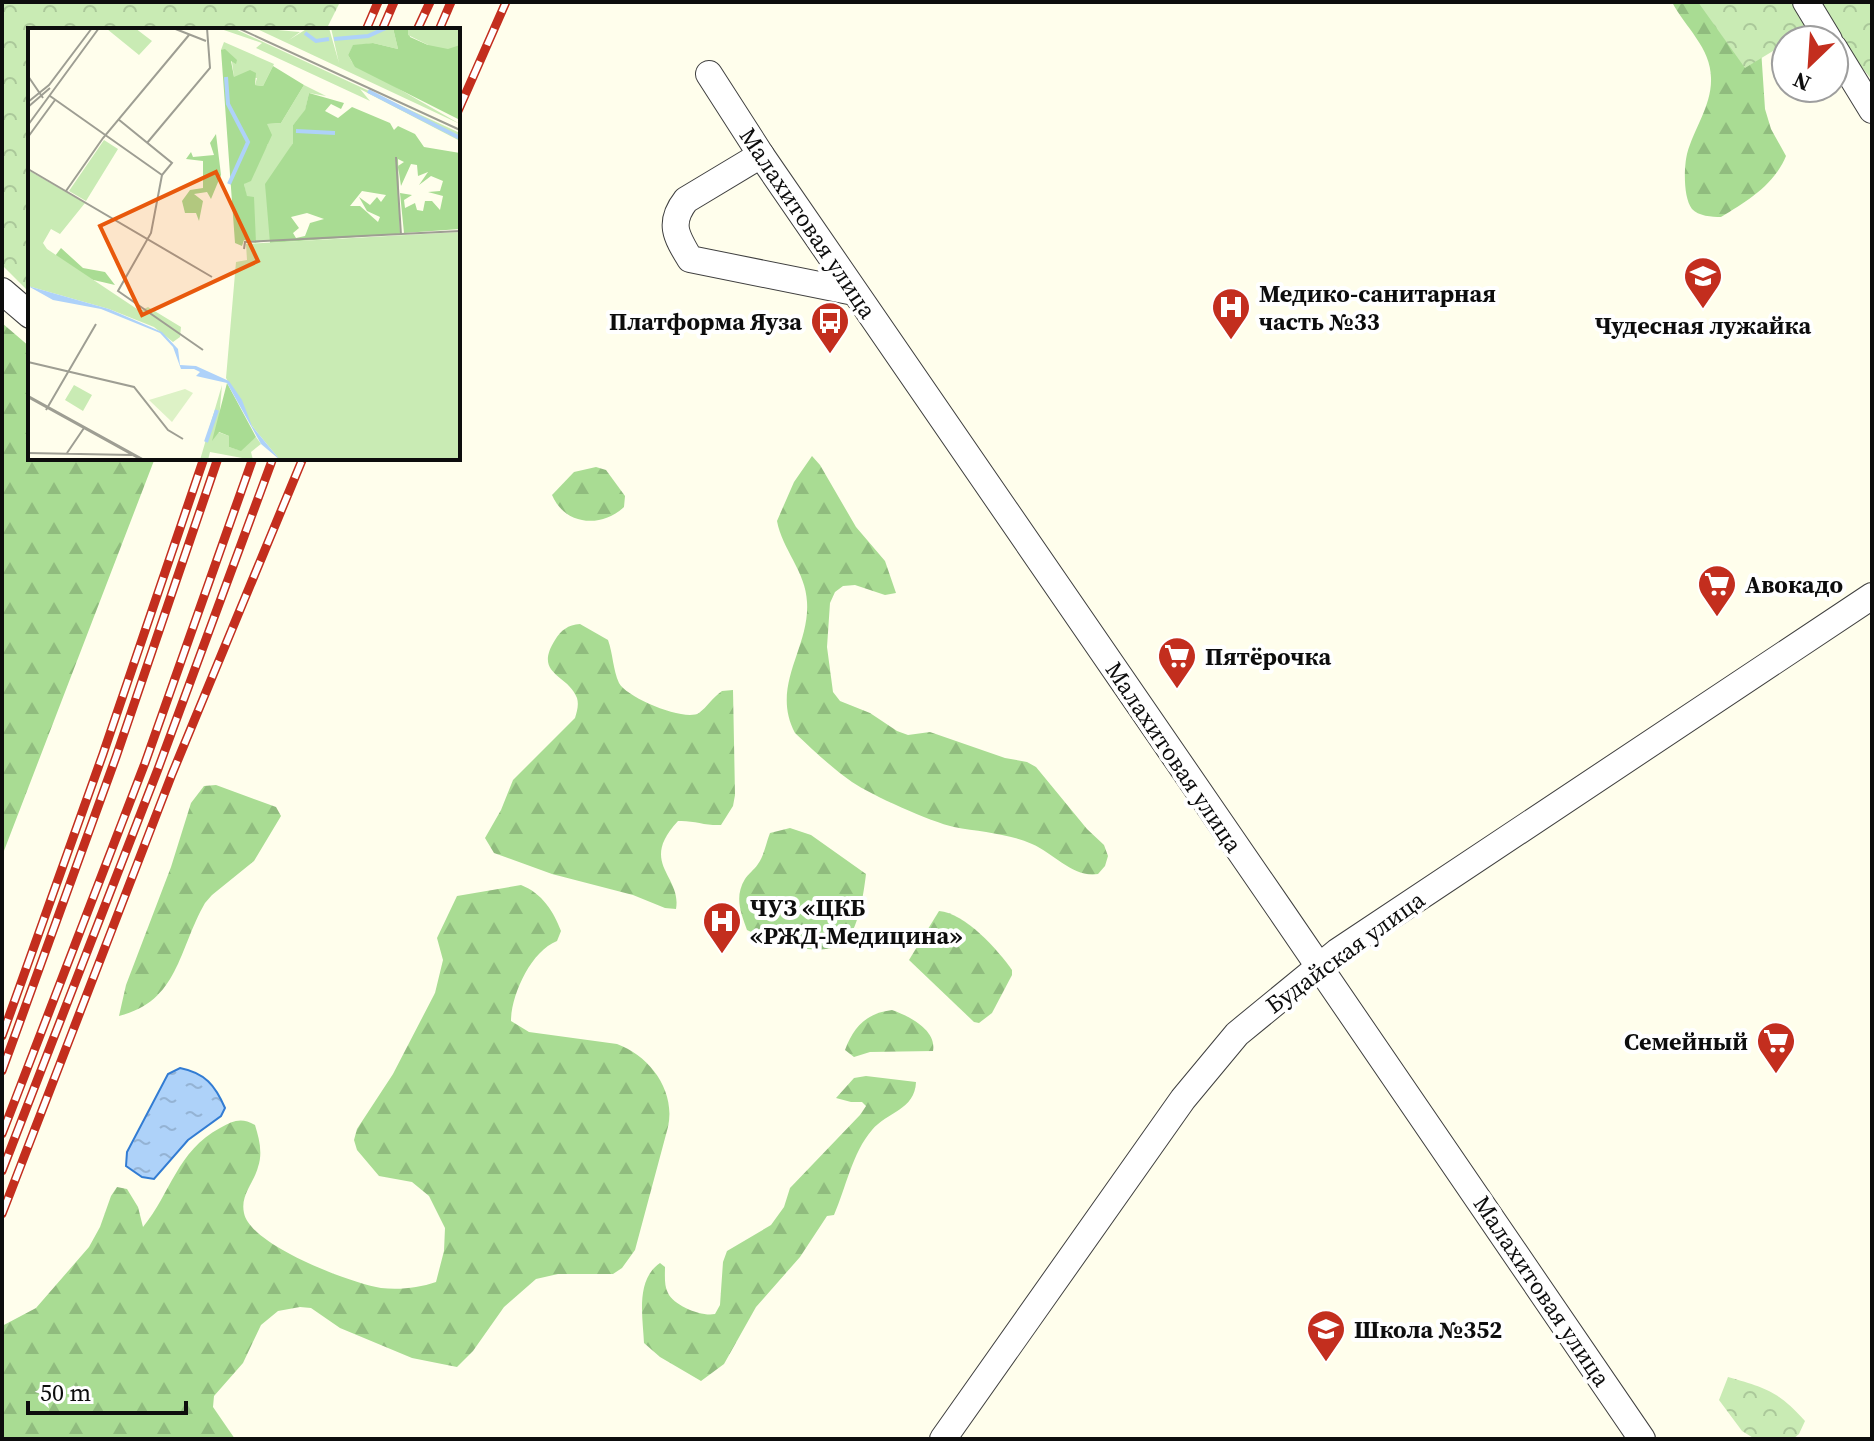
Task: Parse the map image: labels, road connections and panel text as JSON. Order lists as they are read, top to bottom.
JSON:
{
  "streets": {
    "street": ["Малахитовая улица", "Будайская улица"]
  },
  "crossings": [
    ["Малахитовая улица", "Будайская улица"]
  ],
  "places": {
    "school or university": ["Чудесная лужайка", "Школа №352"],
    "hospital": ["Медико-санитарная часть №33", "ЧУЗ «ЦКБ «РЖД-Медицина»"],
    "bus stop": ["Платформа Яуза"],
    "supermarket": ["Авокадо", "Пятёрочка", "Семейный"]
  },
  "scale_bar": "50 m",
  "north": "bottom left"
}
